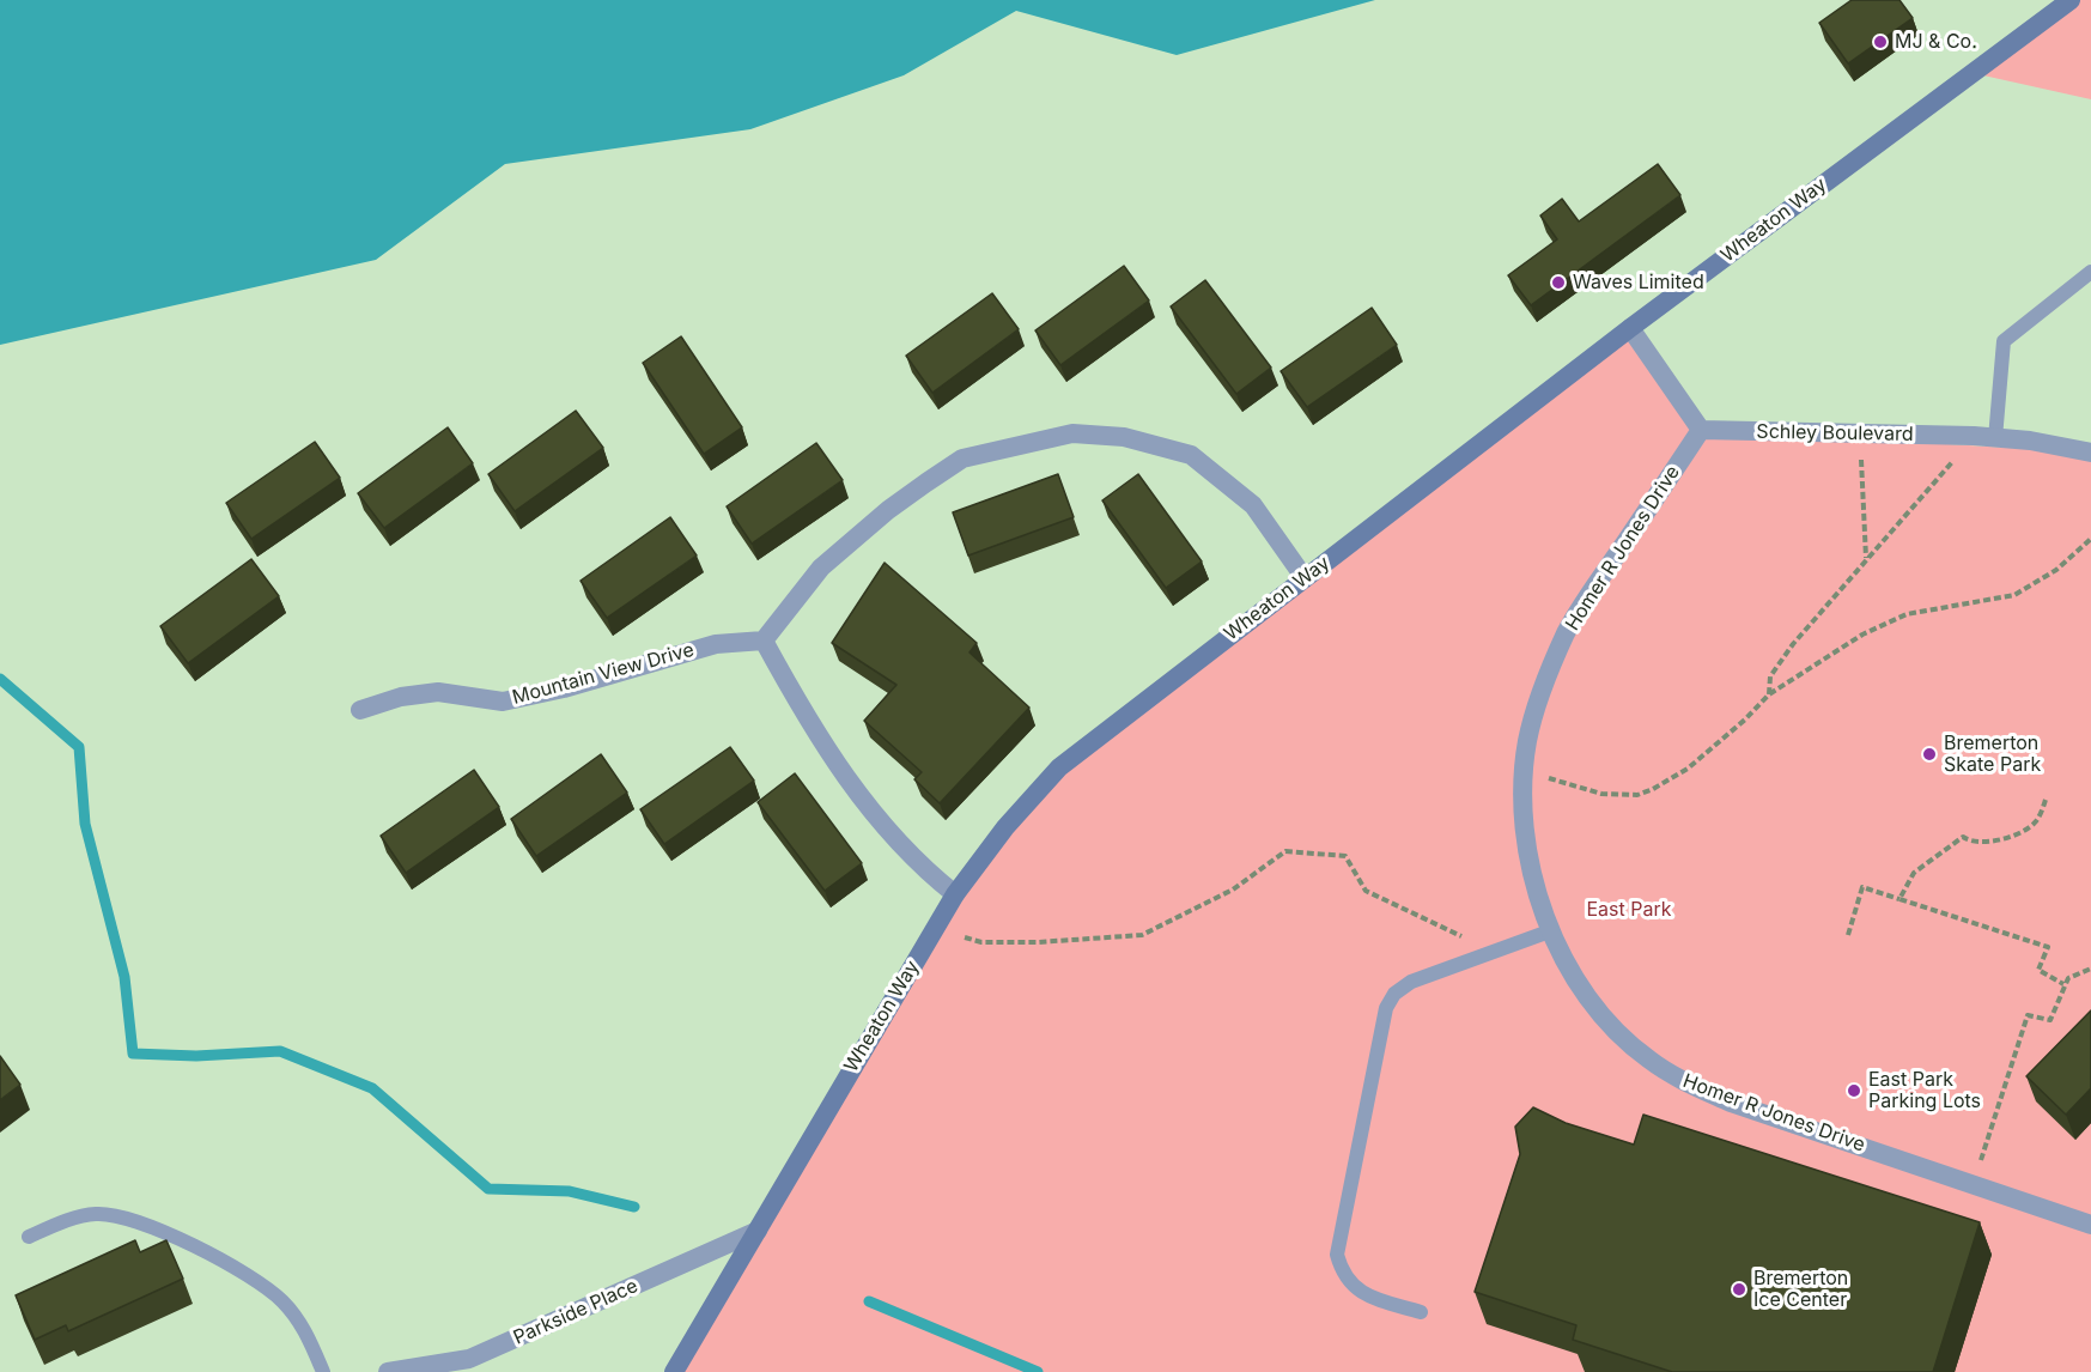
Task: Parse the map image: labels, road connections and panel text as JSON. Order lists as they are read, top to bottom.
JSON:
{
  "streets": {
    "main road": ["Wheaton Way"],
    "street": [
      "Schley Boulevard",
      "Homer R Jones Drive",
      "Mountain View Drive",
      "Parkside Place"
    ]
  },
  "crossings": [
    ["Wheaton Way", "Parkside Place"],
    ["Schley Boulevard", "Homer R Jones Drive"]
  ],
  "parks": ["East Park"],
  "places": [
    "MJ & Co.",
    "Waves Limited",
    "Bremerton Skate Park",
    "East Park Parking Lots",
    "Bremerton Ice Center"
  ]
}
